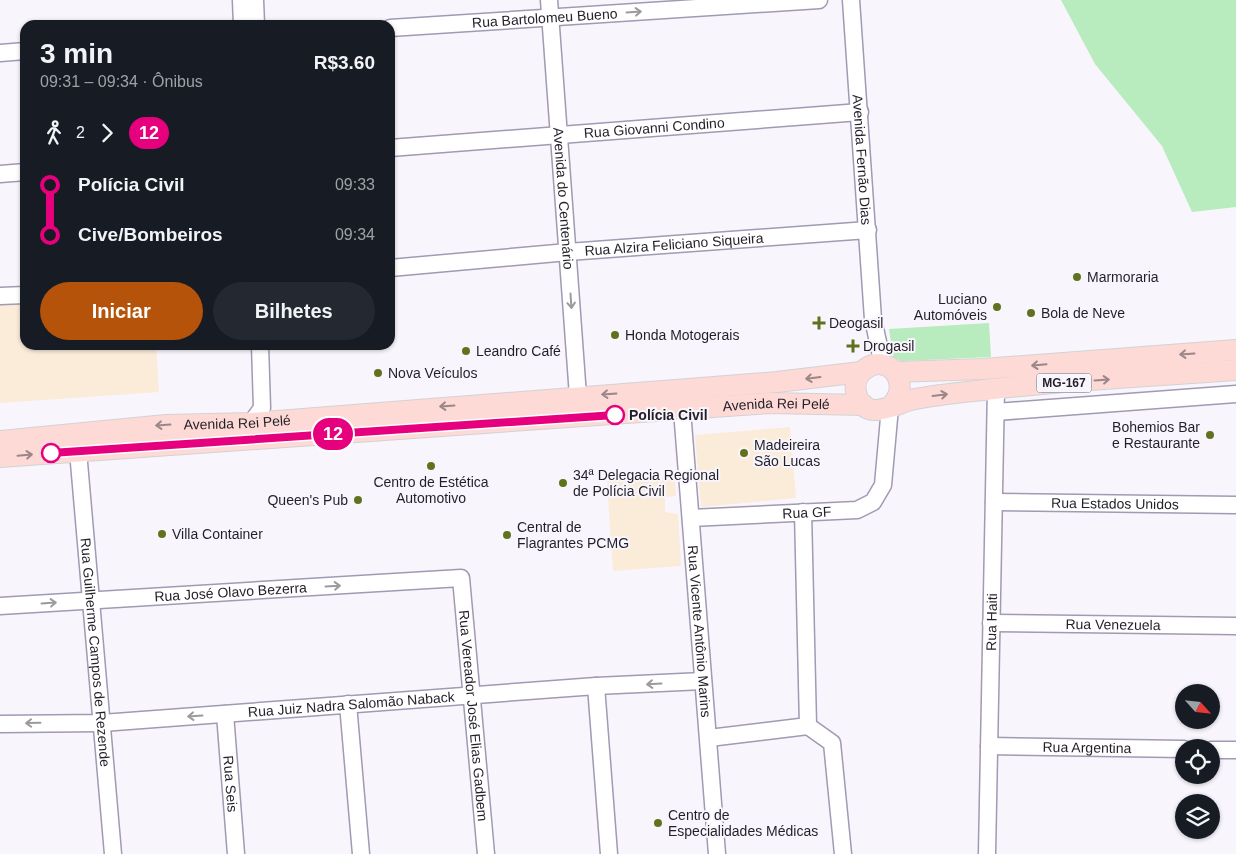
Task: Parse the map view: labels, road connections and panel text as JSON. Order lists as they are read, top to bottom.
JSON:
{
  "streets": {
    "main road": ["MG-167", "Avenida Rei Pelé"],
    "street": [
      "Rua Bartolomeu Bueno",
      "Rua Giovanni Condino",
      "Avenida Fernão Dias",
      "Avenida do Centenário",
      "Rua Alzira Feliciano Siqueira",
      "Rua Estados Unidos",
      "Rua GF",
      "Rua José Olavo Bezerra",
      "Rua Haiti",
      "Rua Venezuela",
      "Rua Vicente Antônio Marins",
      "Rua Guilherme Campos de Rezende",
      "Rua Juiz Nadra Salomão Naback",
      "Rua Vereador José Elias Gadbem",
      "Rua Argentina",
      "Rua Seis"
    ]
  },
  "crossings": [
    ["Rua Bartolomeu Bueno", "Avenida do Centenário"],
    ["Rua Giovanni Condino", "Avenida Fernão Dias"],
    ["Rua Giovanni Condino", "Avenida do Centenário"],
    ["Avenida Fernão Dias", "Rua Alzira Feliciano Siqueira"],
    ["Avenida Fernão Dias", "Avenida Rei Pelé"],
    ["Avenida Fernão Dias", "Rua GF"],
    ["Avenida do Centenário", "Rua Alzira Feliciano Siqueira"],
    ["Avenida do Centenário", "Avenida Rei Pelé"],
    ["Avenida Rei Pelé", "Rua GF"],
    ["Avenida Rei Pelé", "Rua Haiti"],
    ["Avenida Rei Pelé", "Rua Vicente Antônio Marins"],
    ["Avenida Rei Pelé", "Rua Guilherme Campos de Rezende"],
    ["Rua Estados Unidos", "Rua Haiti"],
    ["Rua GF", "Rua Vicente Antônio Marins"],
    ["Rua José Olavo Bezerra", "Rua Guilherme Campos de Rezende"],
    ["Rua José Olavo Bezerra", "Rua Vereador José Elias Gadbem"],
    ["Rua Haiti", "Rua Venezuela"],
    ["Rua Haiti", "Rua Argentina"],
    ["Rua Vicente Antônio Marins", "Rua Juiz Nadra Salomão Naback"],
    ["Rua Guilherme Campos de Rezende", "Rua Juiz Nadra Salomão Naback"],
    ["Rua Juiz Nadra Salomão Naback", "Rua Vereador José Elias Gadbem"],
    ["Rua Juiz Nadra Salomão Naback", "Rua Seis"]
  ],
  "one_way": [
    "Rua Bartolomeu Bueno",
    "Avenida do Centenário",
    "Rua José Olavo Bezerra",
    "Rua Juiz Nadra Salomão Naback"
  ],
  "places": {
    "other": [
      "Marmoraria",
      "Luciano Automóveis",
      "Bola de Neve",
      "Honda Motogerais",
      "Leandro Café",
      "Nova Veículos",
      "Polícia Civil",
      "Bohemios Bar e Restaurante",
      "Madeireira São Lucas",
      "Centro de Estética Automotivo",
      "34ª Delegacia Regional de Polícia Civil",
      "Queen's Pub",
      "Villa Container",
      "Central de Flagrantes PCMG",
      "Centro de Especialidades Médicas"
    ],
    "health": ["Deogasil", "Drogasil"]
  },
  "lines": ["bus line 12"],
  "north": "bottom right",
  "page": {
    "on_map": "12",
    "heading": ["3 min", "09:31 – 09:34 · Ônibus", "R$3.60"],
    "legs": ["2", "12"],
    "list": [
      {
        "name": "Polícia Civil",
        "value": "09:33"
      },
      {
        "name": "Cive/Bombeiros",
        "value": "09:34"
      }
    ],
    "buttons": ["Iniciar", "Bilhetes"]
  }
}
